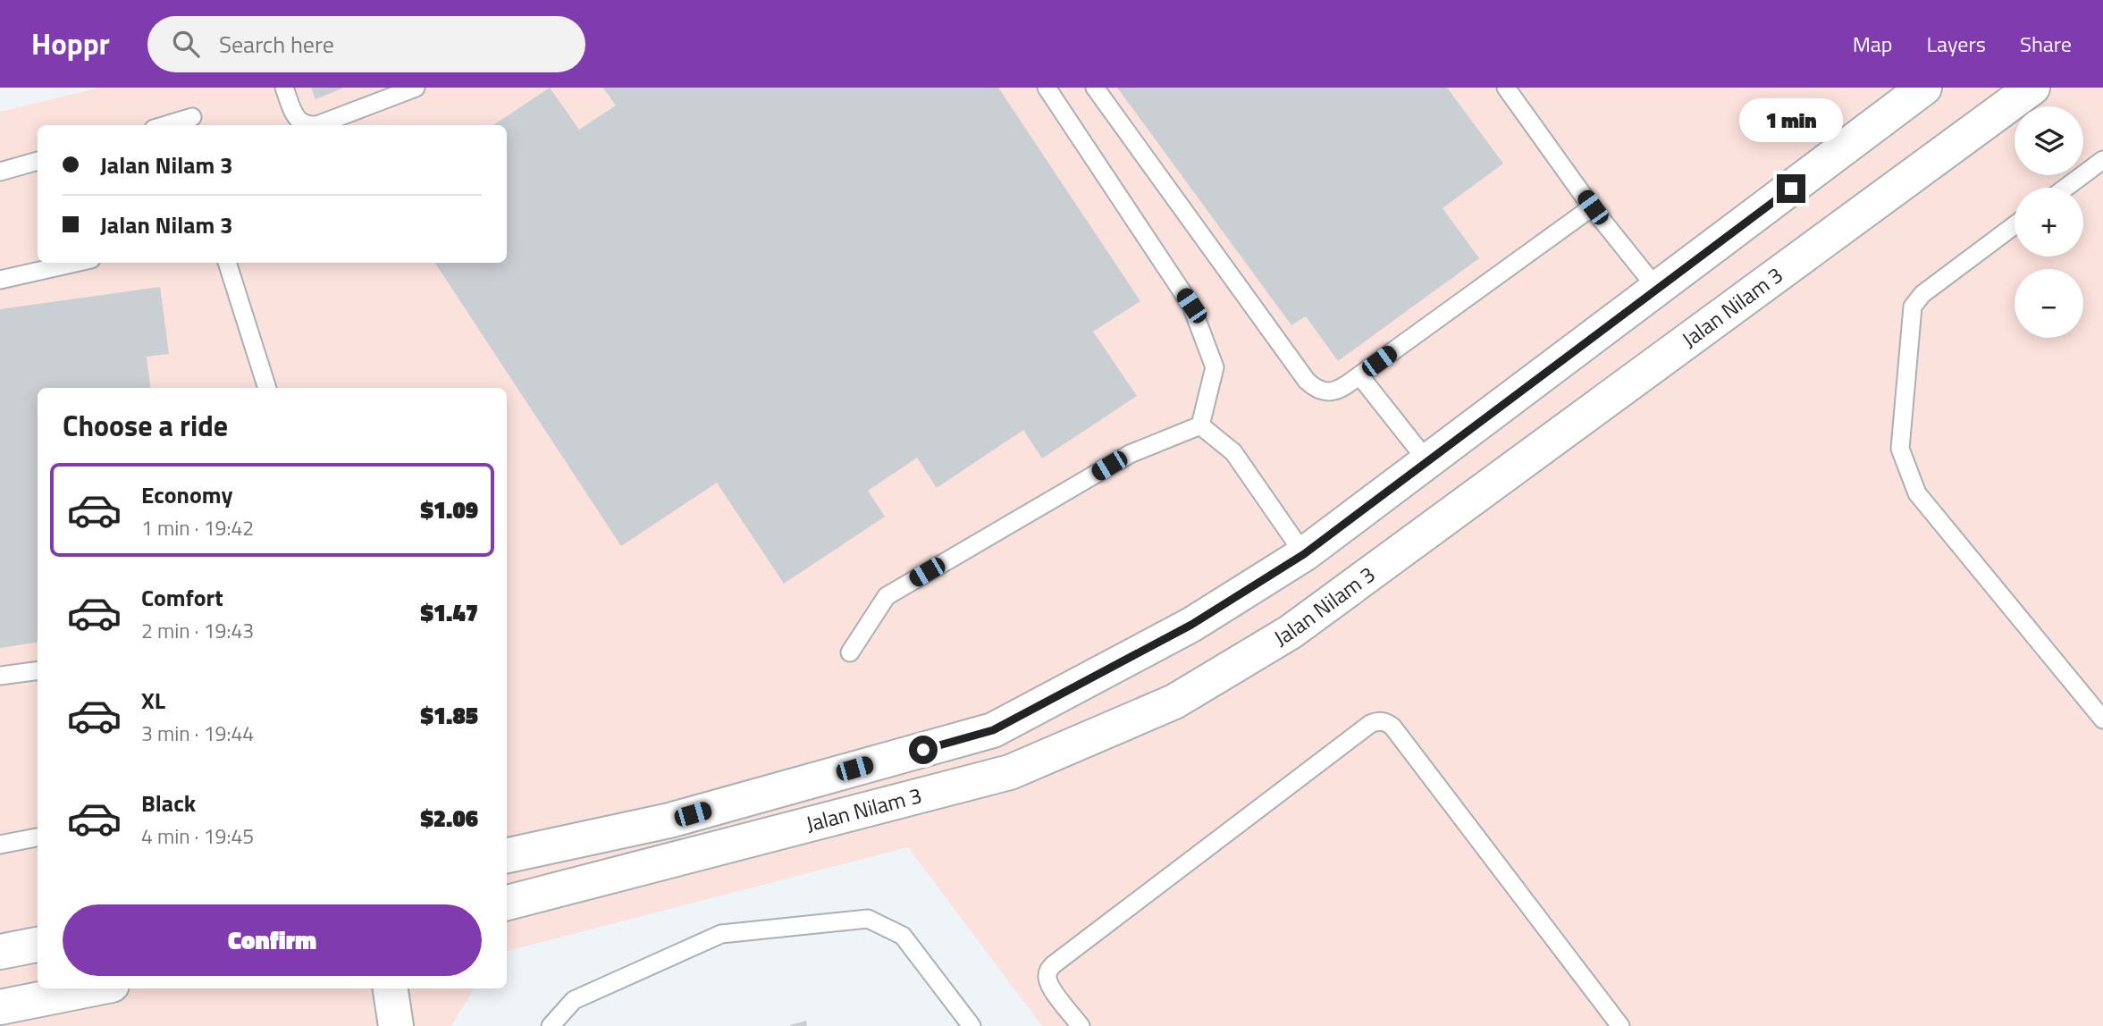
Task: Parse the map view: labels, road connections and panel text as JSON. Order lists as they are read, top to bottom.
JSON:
{
  "streets": {
    "street": ["Jalan Nilam 3"]
  },
  "page": {
    "header": "Hoppr",
    "search": "Search here",
    "nav": ["Map", "Layers", "Share"],
    "bubble": "1 min",
    "map_buttons": ["+", "−"],
    "banner": ["Jalan Nilam 3", "Jalan Nilam 3"],
    "heading": "Choose a ride",
    "list": [
      {
        "name": "Economy",
        "note": "1 min · 19:42",
        "value": "$1.09"
      },
      {
        "name": "Comfort",
        "note": "2 min · 19:43",
        "value": "$1.47"
      },
      {
        "name": "XL",
        "note": "3 min · 19:44",
        "value": "$1.85"
      },
      {
        "name": "Black",
        "note": "4 min · 19:45",
        "value": "$2.06"
      }
    ],
    "buttons": "Confirm"
  }
}
